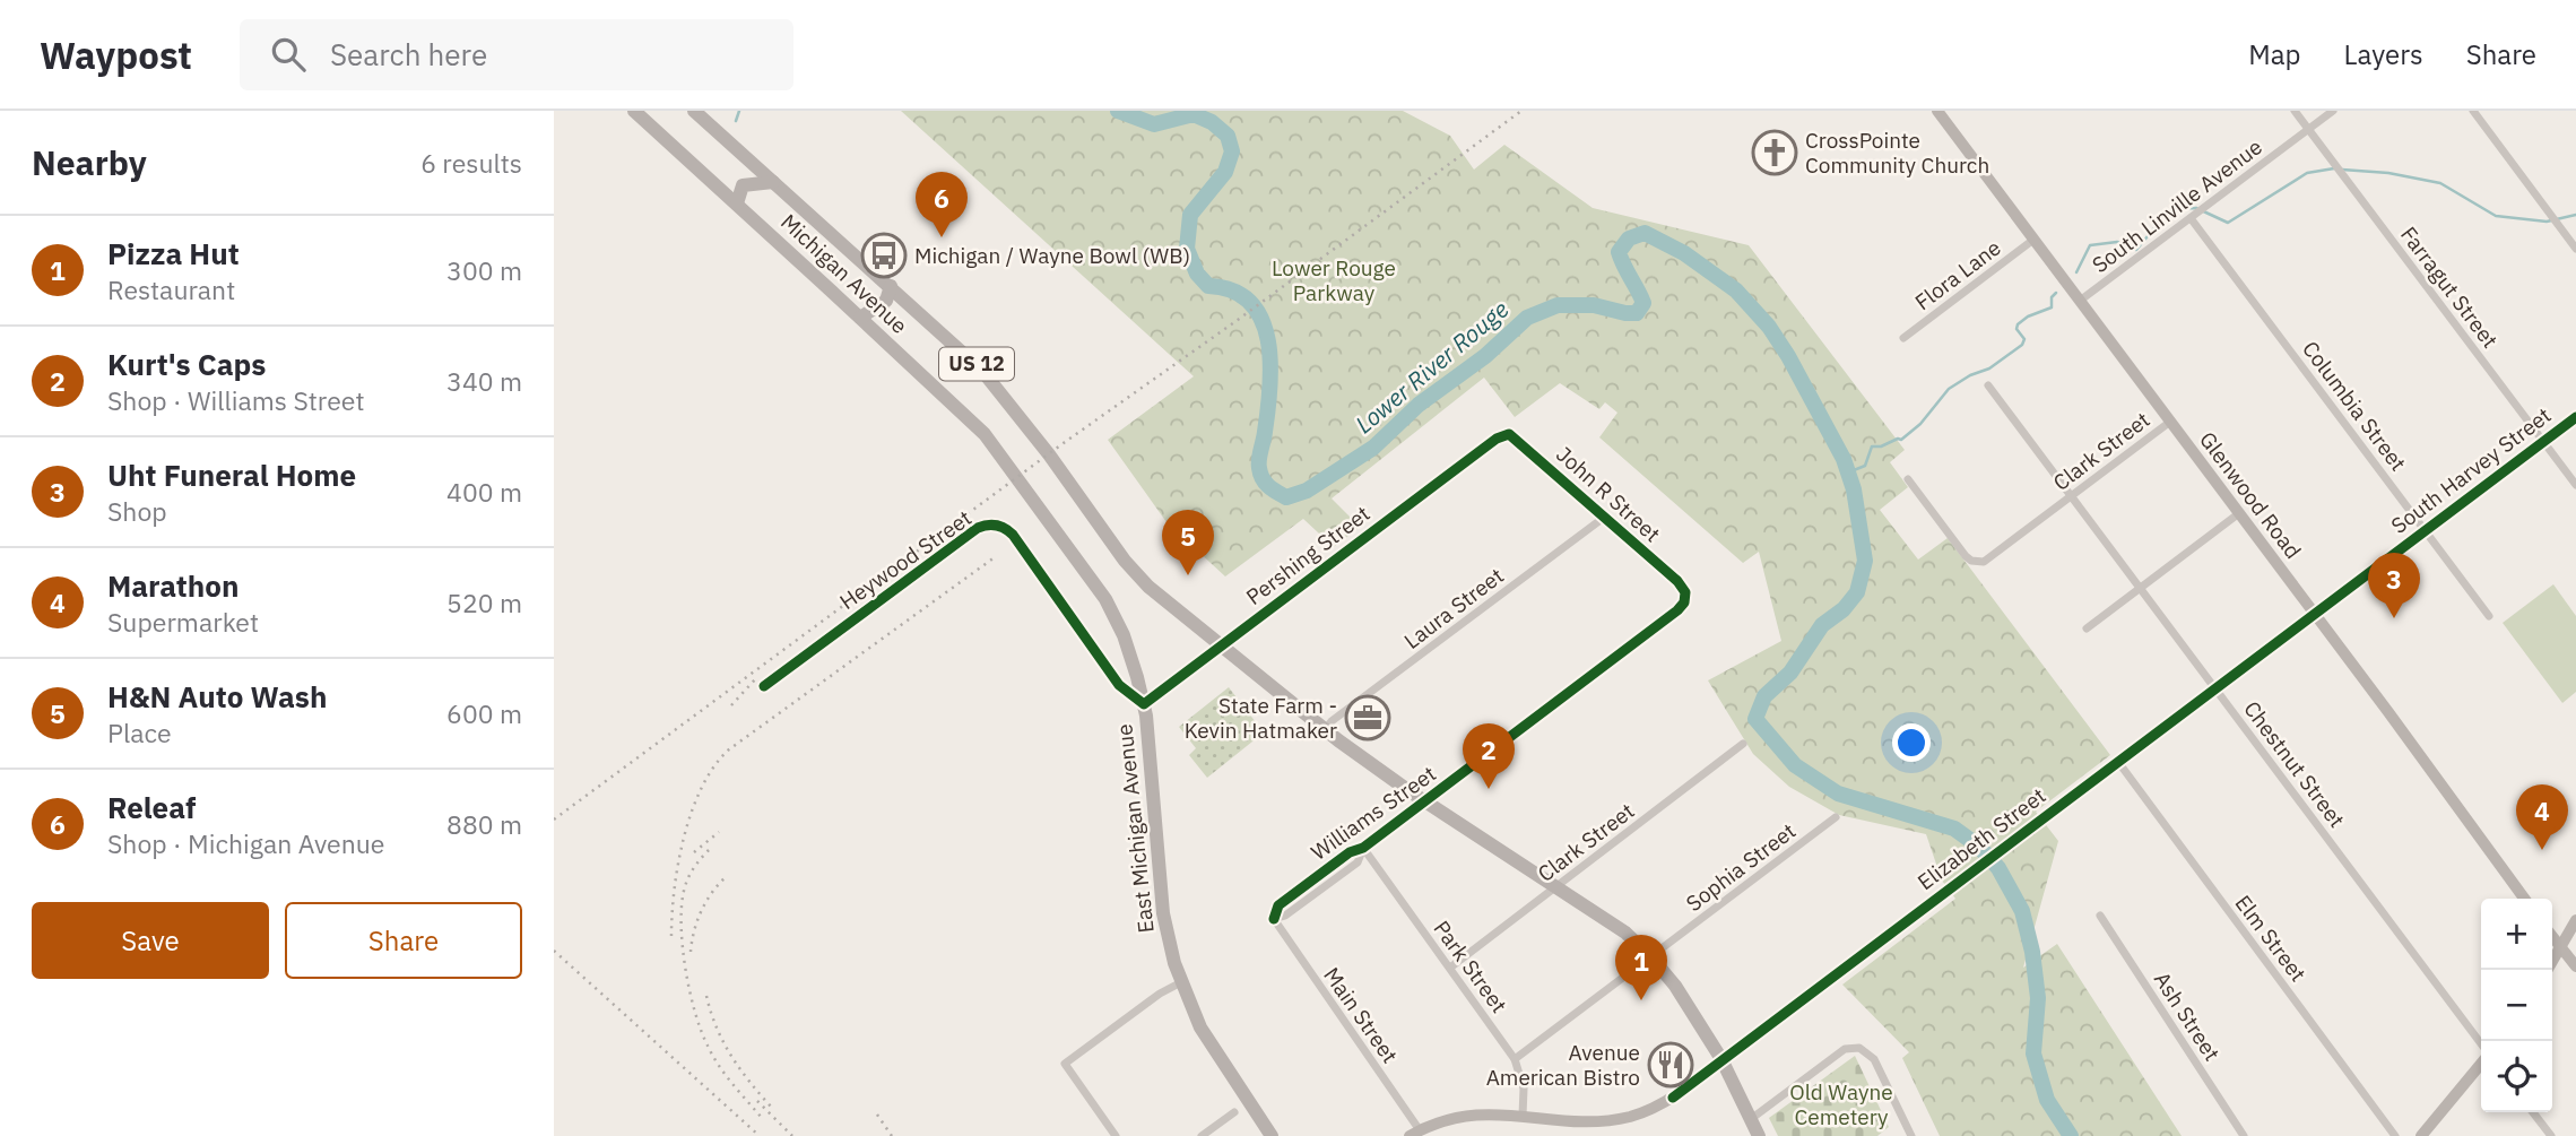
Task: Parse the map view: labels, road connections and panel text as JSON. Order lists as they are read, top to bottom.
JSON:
{
  "streets": {
    "main road": ["Michigan Avenue", "US 12", "East Michigan Avenue"],
    "street": [
      "South Linville Avenue",
      "Flora Lane",
      "Farragut Street",
      "Columbia Street",
      "Clark Street",
      "South Harvey Street",
      "John R Street",
      "Glenwood Road",
      "Pershing Street",
      "Heywood Street",
      "Laura Street",
      "Chestnut Street",
      "Williams Street",
      "Elizabeth Street",
      "Sophia Street",
      "Elm Street",
      "Park Street",
      "Main Street",
      "Ash Street"
    ]
  },
  "crossings": [
    ["South Linville Avenue", "Farragut Street"],
    ["South Linville Avenue", "Columbia Street"],
    ["South Linville Avenue", "Glenwood Road"],
    ["Michigan Avenue", "US 12"],
    ["Michigan Avenue", "Pershing Street"],
    ["Michigan Avenue", "East Michigan Avenue"],
    ["Flora Lane", "Glenwood Road"],
    ["Farragut Street", "South Harvey Street"],
    ["US 12", "Clark Street"],
    ["US 12", "Pershing Street"],
    ["US 12", "Laura Street"],
    ["US 12", "Williams Street"],
    ["US 12", "Elizabeth Street"],
    ["US 12", "Sophia Street"],
    ["Columbia Street", "South Harvey Street"],
    ["Clark Street", "Glenwood Road"],
    ["Clark Street", "Chestnut Street"],
    ["Clark Street", "Park Street"],
    ["South Harvey Street", "Glenwood Road"],
    ["South Harvey Street", "Elizabeth Street"],
    ["John R Street", "Pershing Street"],
    ["John R Street", "Laura Street"],
    ["John R Street", "Williams Street"],
    ["Glenwood Road", "Elizabeth Street"],
    ["Pershing Street", "Heywood Street"],
    ["Pershing Street", "East Michigan Avenue"],
    ["Heywood Street", "East Michigan Avenue"],
    ["Chestnut Street", "Elizabeth Street"],
    ["Williams Street", "Park Street"],
    ["Williams Street", "Main Street"],
    ["Elizabeth Street", "Elm Street"],
    ["Elizabeth Street", "Park Street"],
    ["Elizabeth Street", "Main Street"],
    ["Sophia Street", "Park Street"]
  ],
  "water": ["Lower River Rouge"],
  "parks": ["Lower Rouge Parkway", "Old Wayne Cemetery"],
  "places": {
    "church": ["CrossPointe Community Church"],
    "bus stop": ["Michigan / Wayne Bowl (WB)"],
    "office": ["State Farm - Kevin Hatmaker"],
    "restaurant": ["Avenue American Bistro"]
  },
  "page": {
    "header": "Waypost",
    "search": "Search here",
    "nav": ["Map", "Layers", "Share"],
    "heading": ["Nearby", "6 results"],
    "pins": [
      "6",
      "5",
      "3",
      "2",
      "4",
      "1"
    ],
    "list": [
      {
        "mark": "1",
        "name": "Pizza Hut",
        "note": "Restaurant",
        "value": "300 m"
      },
      {
        "mark": "2",
        "name": "Kurt's Caps",
        "note": "Shop · Williams Street",
        "value": "340 m"
      },
      {
        "mark": "3",
        "name": "Uht Funeral Home",
        "note": "Shop",
        "value": "400 m"
      },
      {
        "mark": "4",
        "name": "Marathon",
        "note": "Supermarket",
        "value": "520 m"
      },
      {
        "mark": "5",
        "name": "H&N Auto Wash",
        "note": "Place",
        "value": "600 m"
      },
      {
        "mark": "6",
        "name": "Releaf",
        "note": "Shop · Michigan Avenue",
        "value": "880 m"
      }
    ],
    "buttons": ["Save", "Share"],
    "map_buttons": ["+", "−"]
  }
}
